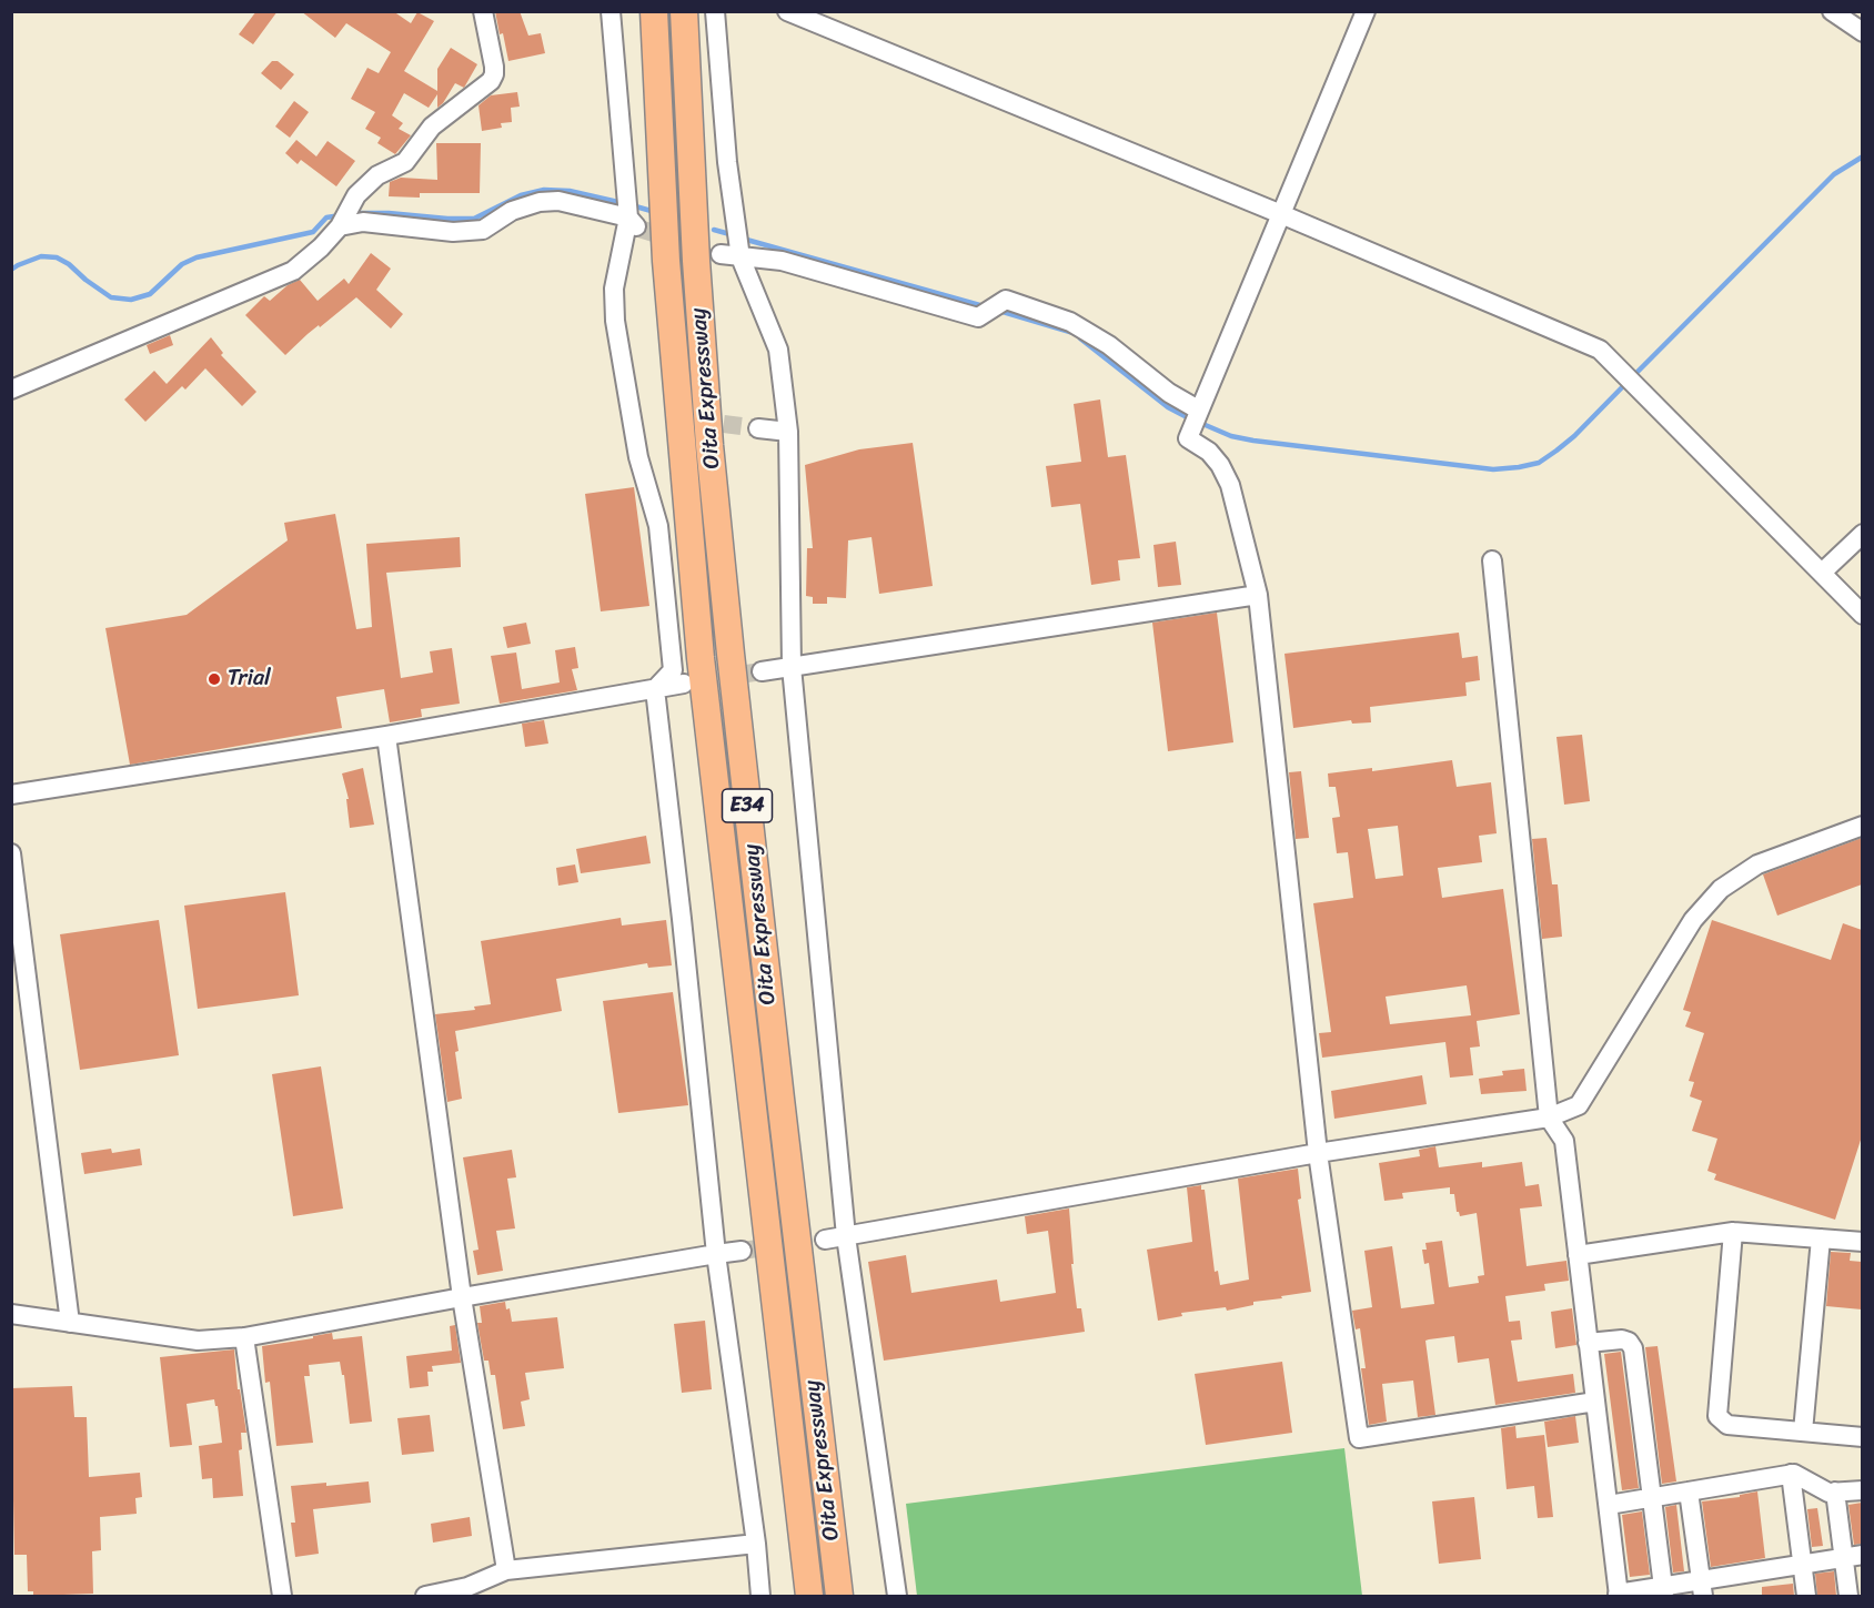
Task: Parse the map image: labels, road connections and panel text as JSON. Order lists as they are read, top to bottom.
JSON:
{
  "streets": {
    "highway": ["Oita Expressway", "E34"]
  },
  "places": ["Trial"]
}
